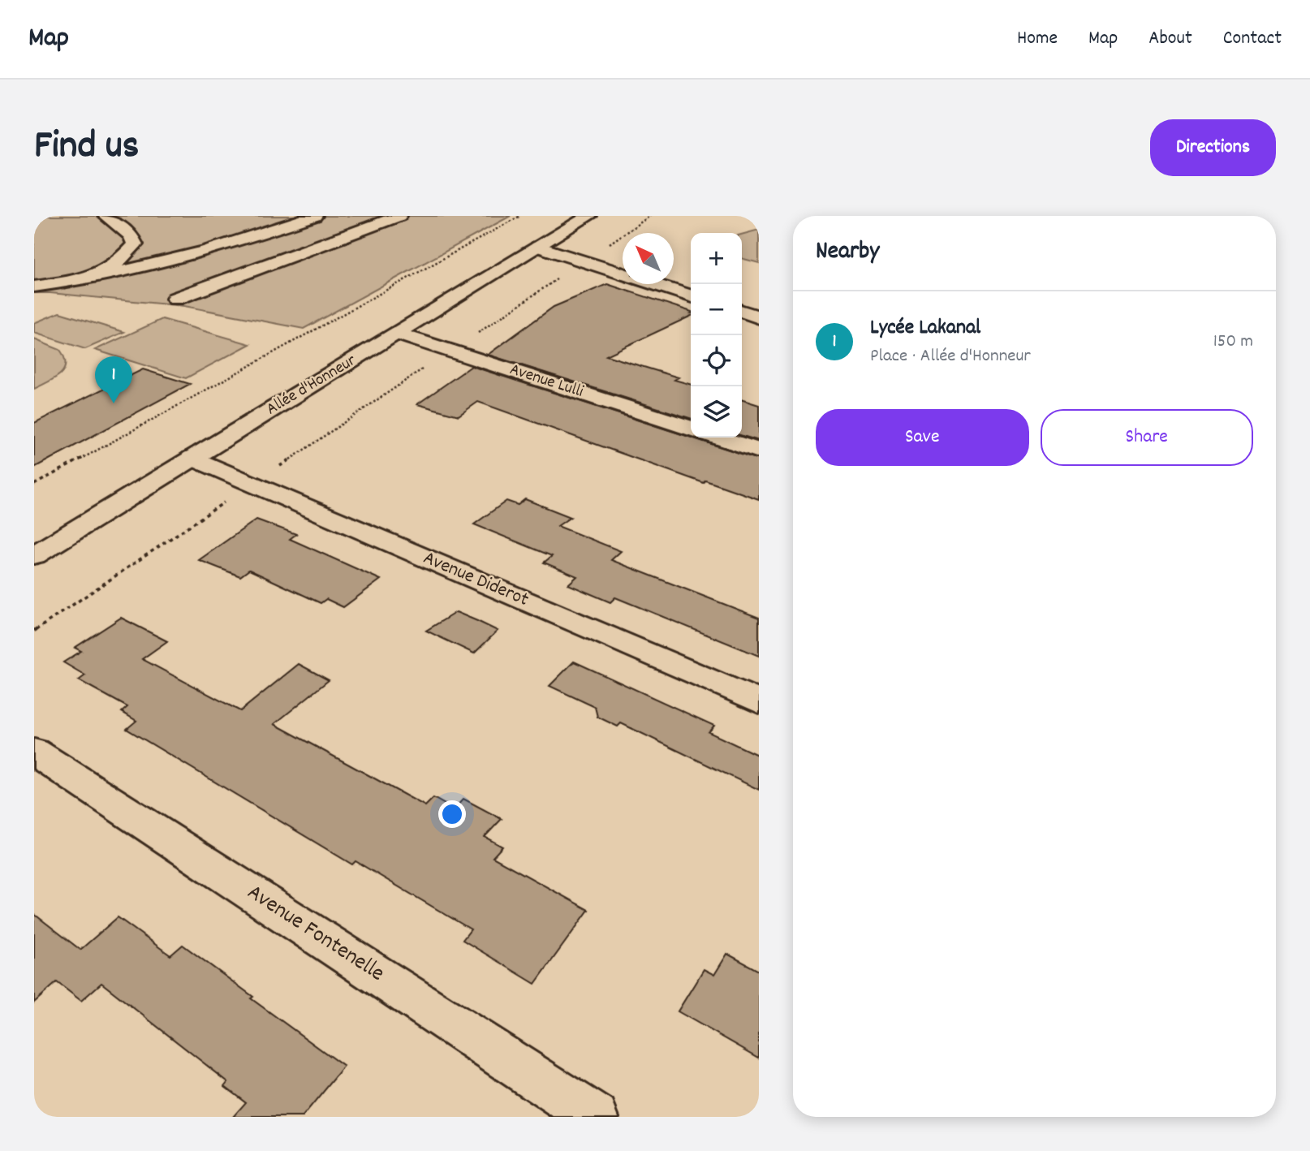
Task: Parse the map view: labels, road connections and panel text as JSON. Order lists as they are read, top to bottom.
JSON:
{
  "streets": {
    "street": [
      "Avenue Lulli",
      "Allée d'Honneur",
      "Avenue Diderot",
      "Avenue Fontenelle"
    ]
  },
  "crossings": [
    ["Avenue Lulli", "Allée d'Honneur"],
    ["Allée d'Honneur", "Avenue Diderot"]
  ],
  "north": "top left",
  "page": {
    "header": "Map",
    "nav": [
      "Home",
      "Map",
      "About",
      "Contact"
    ],
    "title": "Find us",
    "buttons": [
      "Directions",
      ["Save", "Share"]
    ],
    "heading": "Nearby",
    "map_buttons": ["+", "−"],
    "list": [
      {
        "mark": "1",
        "name": "Lycée Lakanal",
        "note": "Place · Allée d'Honneur",
        "value": "150 m"
      }
    ],
    "pins": "1"
  }
}
